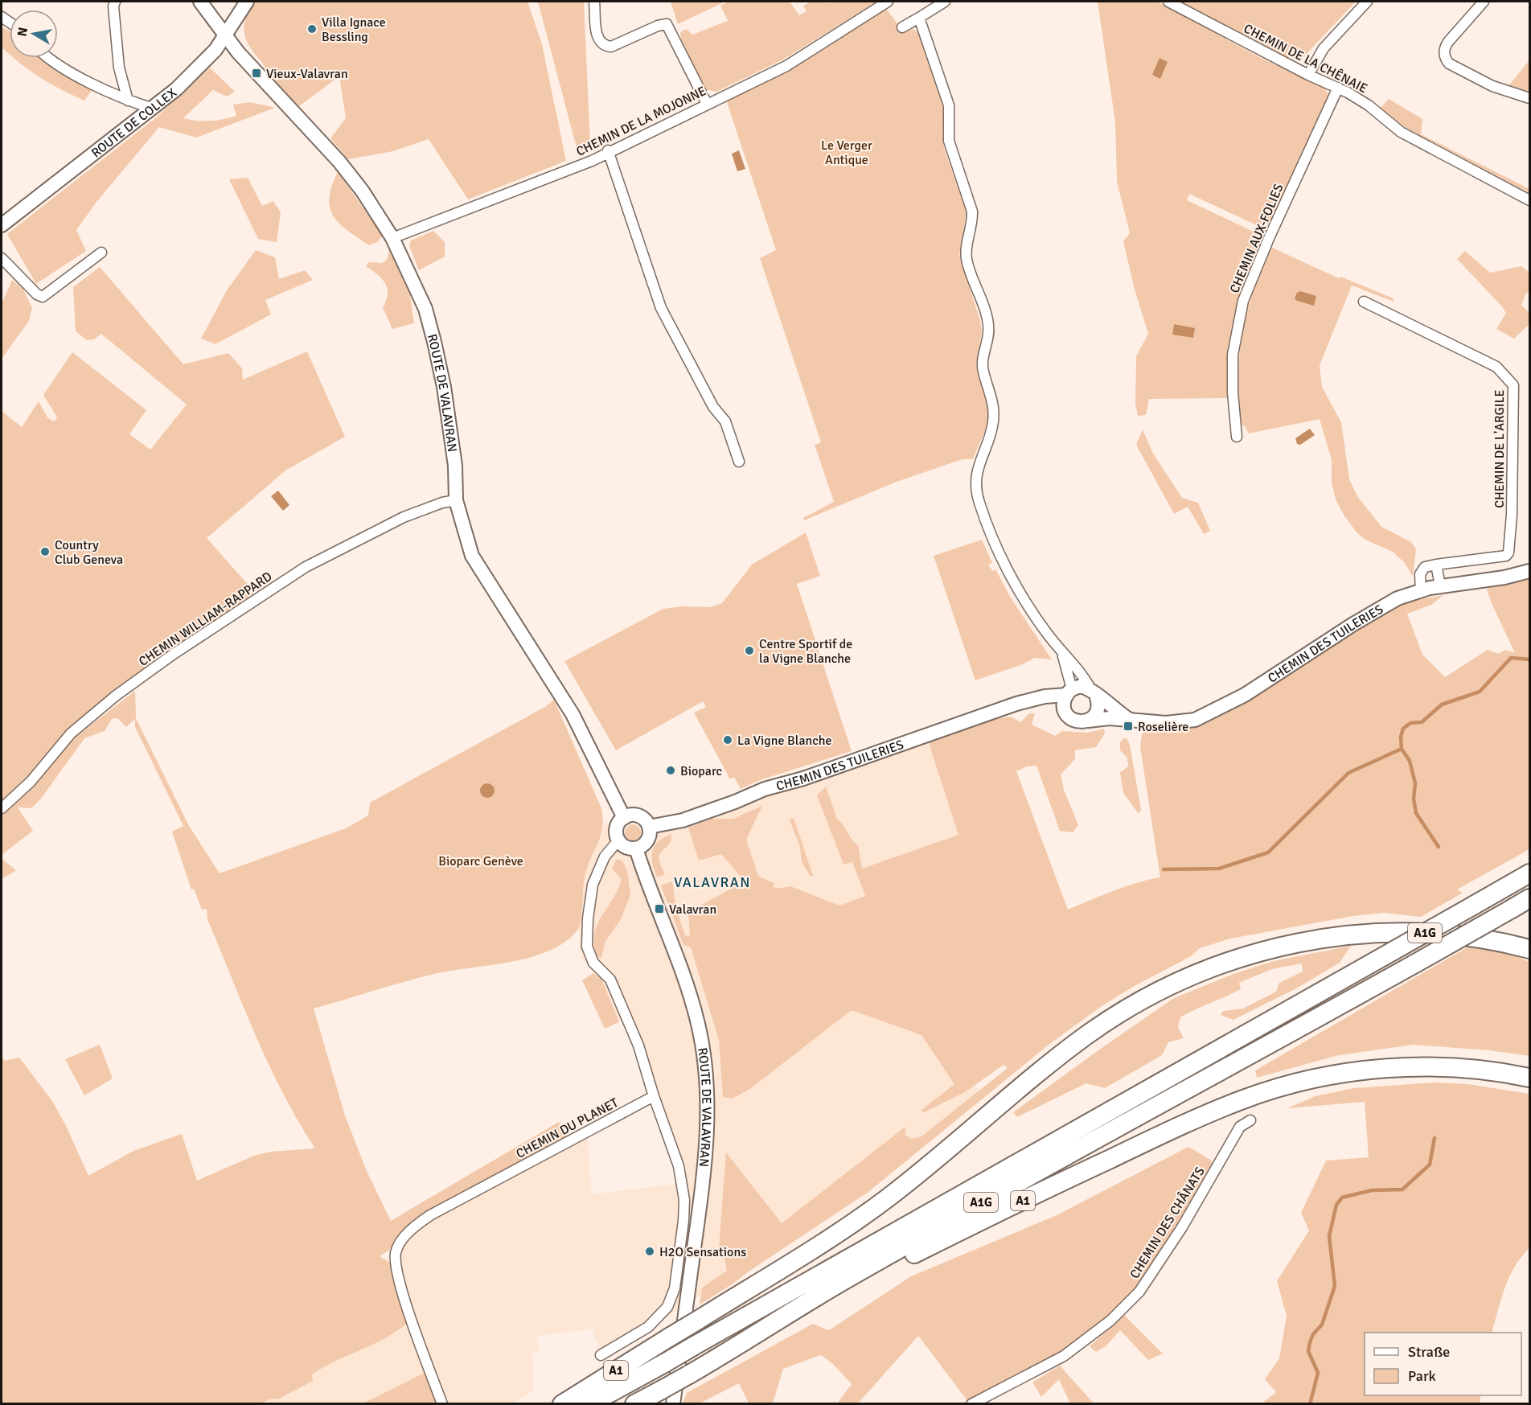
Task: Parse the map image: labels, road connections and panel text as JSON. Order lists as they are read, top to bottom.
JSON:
{
  "streets": {
    "highway": ["A1G", "A1"],
    "street": [
      "CHEMIN DE LA CHÊNAIE",
      "CHEMIN DE LA MOJONNE",
      "ROUTE DE COLLEX",
      "CHEMIN AUX-FOLIES",
      "ROUTE DE VALAVRAN",
      "CHEMIN DE L'ARGILE",
      "CHEMIN WILLIAM-RAPPARD",
      "CHEMIN DES TUILERIES",
      "CHEMIN DU PLANET",
      "CHEMIN DES CHÂNATS"
    ]
  },
  "crossings": [
    ["CHEMIN DE LA CHÊNAIE", "CHEMIN AUX-FOLIES"],
    ["CHEMIN DE LA MOJONNE", "ROUTE DE VALAVRAN"],
    ["ROUTE DE COLLEX", "ROUTE DE VALAVRAN"],
    ["ROUTE DE VALAVRAN", "CHEMIN WILLIAM-RAPPARD"],
    ["ROUTE DE VALAVRAN", "CHEMIN DES TUILERIES"],
    ["A1G", "A1"]
  ],
  "districts": ["VALAVRAN"],
  "parks": ["Le Verger Antique", "Bioparc Genève"],
  "places": {
    "other": [
      "Villa Ignace Bessling",
      "Country Club Geneva",
      "Centre Sportif de la Vigne Blanche",
      "La Vigne Blanche",
      "Bioparc",
      "H2O Sensations"
    ],
    "transit": ["Vieux-Valavran", "Roselière", "Valavran"]
  },
  "legend": ["Straße", "Park"],
  "north": "left"
}
